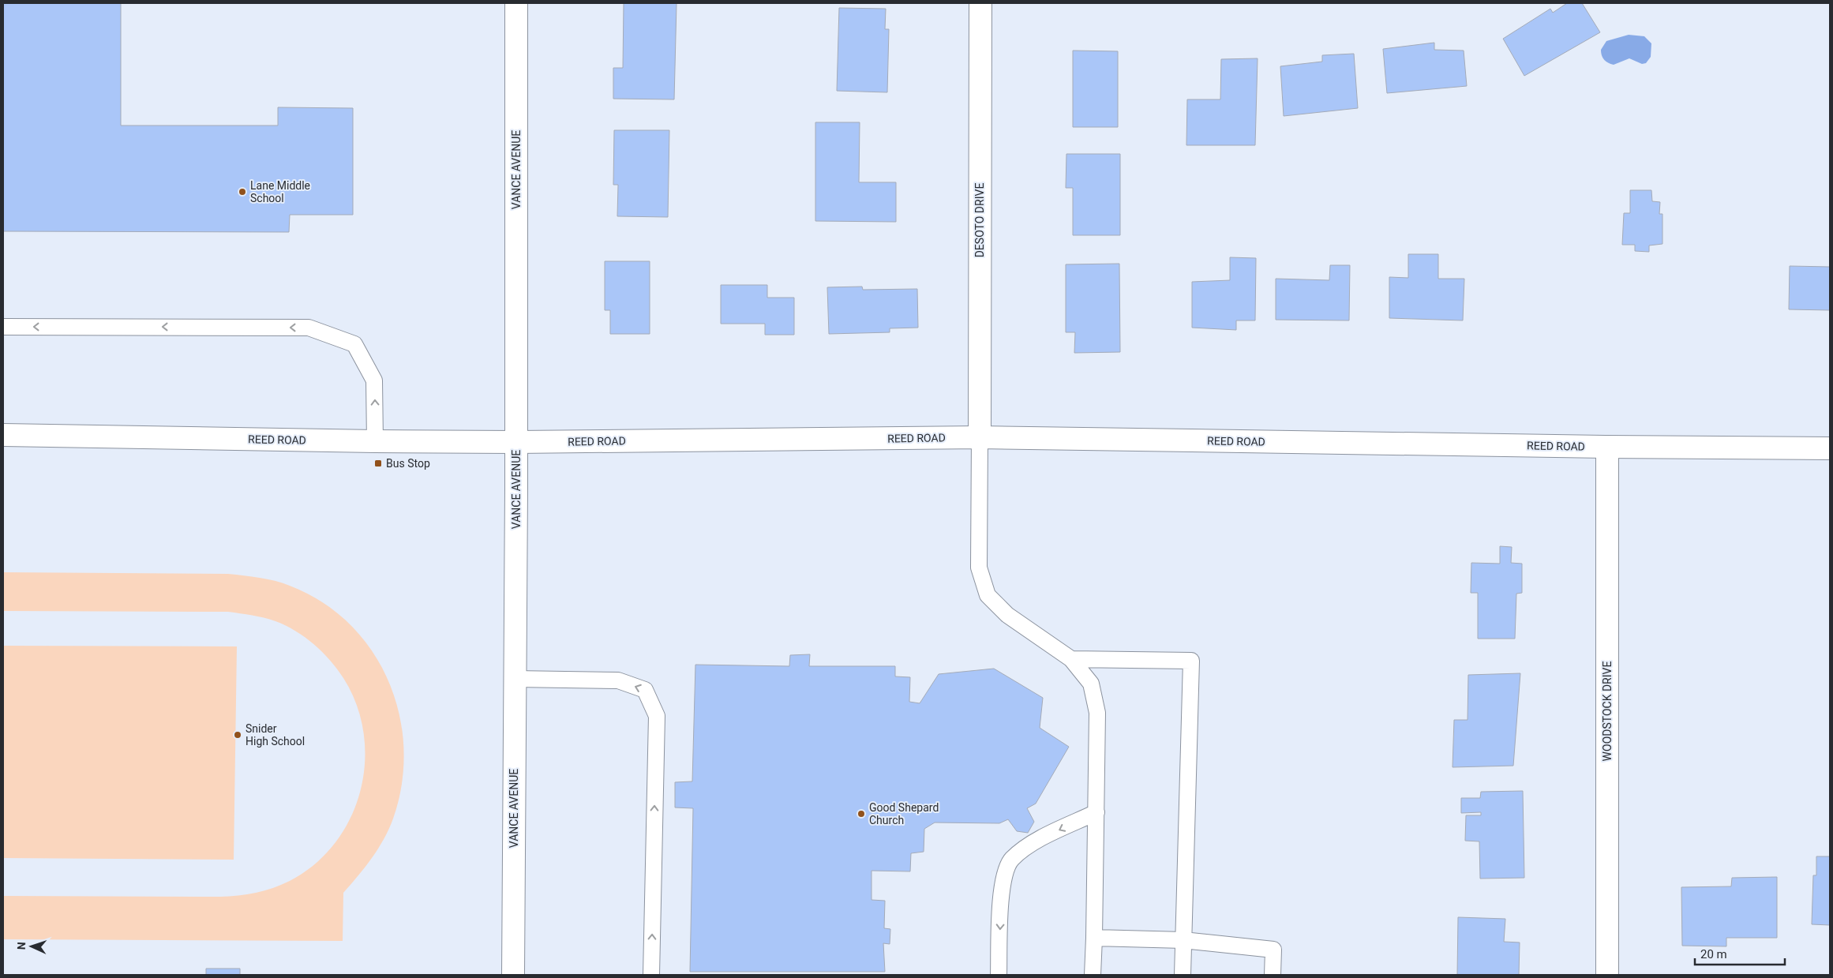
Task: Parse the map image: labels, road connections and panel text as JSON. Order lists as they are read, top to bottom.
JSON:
{
  "streets": {
    "street": [
      "VANCE AVENUE",
      "DESOTO DRIVE",
      "REED ROAD",
      "WOODSTOCK DRIVE"
    ]
  },
  "crossings": [
    ["VANCE AVENUE", "REED ROAD"],
    ["DESOTO DRIVE", "REED ROAD"],
    ["REED ROAD", "WOODSTOCK DRIVE"]
  ],
  "places": {
    "other": ["Lane Middle School", "Snider High School", "Good Shepard Church"],
    "transit": ["Bus Stop"]
  },
  "scale_bar": "20 m",
  "north": "left"
}
